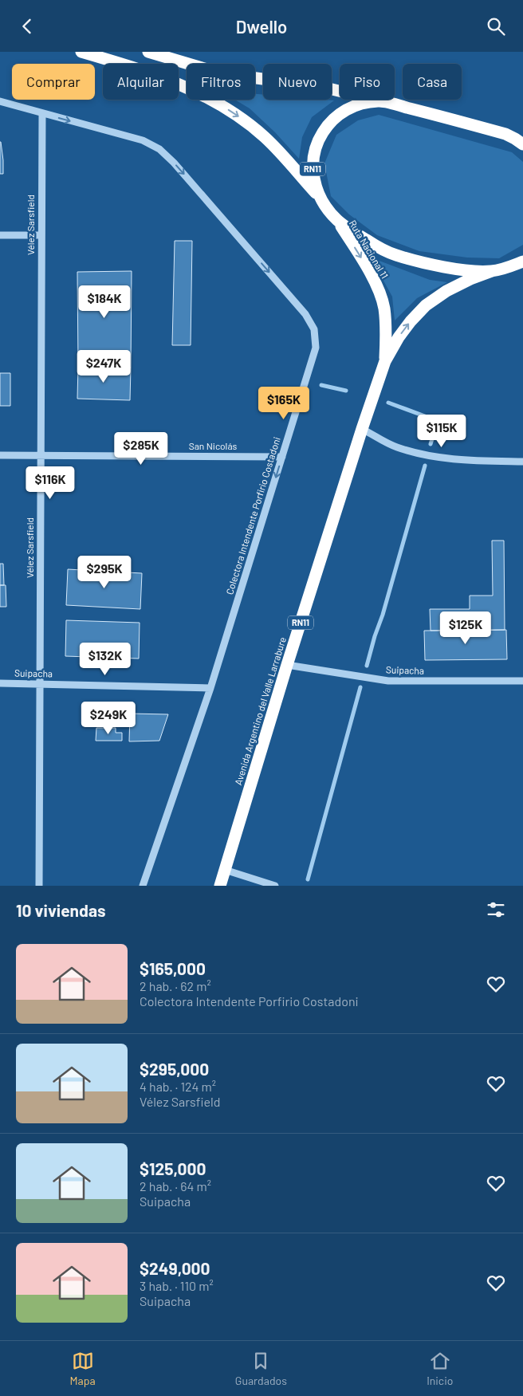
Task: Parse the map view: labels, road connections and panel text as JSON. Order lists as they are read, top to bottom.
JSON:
{
  "streets": {
    "highway": ["RN11", "Ruta Nacional 11", "Avenida Argentino del Valle Larrabure"],
    "street": [
      "Vélez Sarsfield",
      "San Nicolás",
      "Colectora Intendente Porfirio Costadoni",
      "Suipacha"
    ]
  },
  "crossings": [
    ["RN11", "Ruta Nacional 11"],
    ["Vélez Sarsfield", "San Nicolás"],
    ["Vélez Sarsfield", "Colectora Intendente Porfirio Costadoni"],
    ["Vélez Sarsfield", "Suipacha"],
    ["Ruta Nacional 11", "Avenida Argentino del Valle Larrabure"],
    ["San Nicolás", "Colectora Intendente Porfirio Costadoni"],
    ["Colectora Intendente Porfirio Costadoni", "Suipacha"],
    ["Suipacha", "Avenida Argentino del Valle Larrabure"]
  ],
  "one_way": ["Colectora Intendente Porfirio Costadoni"],
  "page": {
    "header": "Dwello",
    "chip": [
      "Comprar",
      "Alquilar",
      "Filtros",
      "Nuevo",
      "Piso",
      "Casa"
    ],
    "price": [
      "$184K",
      "$247K",
      "$165K",
      "$115K",
      "$285K",
      "$116K",
      "$295K",
      "$125K",
      "$132K",
      "$249K"
    ],
    "heading": "10 viviendas",
    "list": [
      {
        "name": "$165,000",
        "note": "2 hab. · 62 m² · Colectora Intendente Porfirio Costadoni"
      },
      {
        "name": "$295,000",
        "note": "4 hab. · 124 m² · Vélez Sarsfield"
      },
      {
        "name": "$125,000",
        "note": "2 hab. · 64 m² · Suipacha"
      },
      {
        "name": "$249,000",
        "note": "3 hab. · 110 m² · Suipacha"
      }
    ],
    "tabs": ["Mapa", "Guardados", "Inicio"]
  }
}
